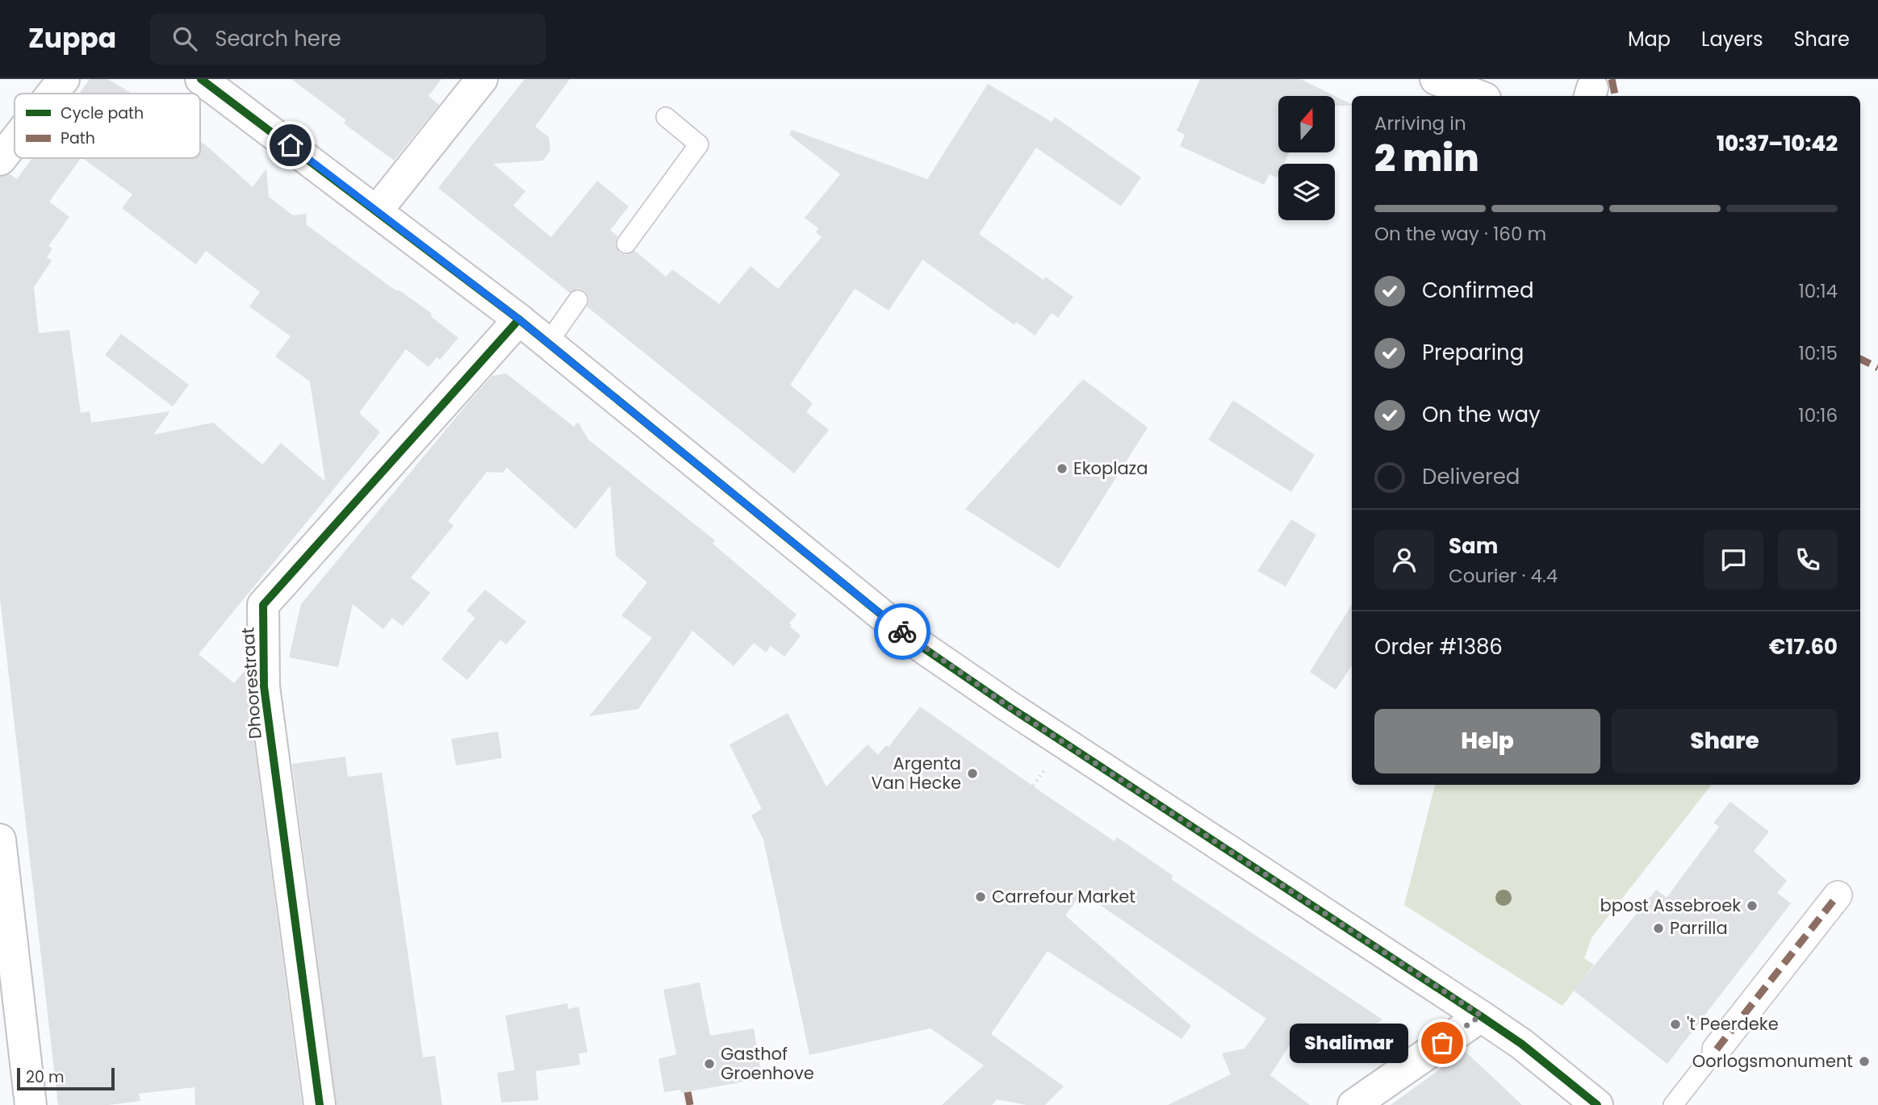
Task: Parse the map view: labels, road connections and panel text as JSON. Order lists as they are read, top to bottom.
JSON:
{
  "streets": {
    "main road": ["Dhoorestraat"]
  },
  "places": [
    "Ekoplaza",
    "Argenta Van Hecke",
    "Carrefour Market",
    "bpost Assebroek",
    "Parrilla",
    "'t Peerdeke",
    "Shalimar",
    "Oorlogsmonument",
    "Gasthof Groenhove"
  ],
  "legend": ["Cycle path", "Path"],
  "scale_bar": "20 m",
  "north": "top",
  "page": {
    "header": "Zuppa",
    "search": "Search here",
    "nav": ["Map", "Layers", "Share"],
    "heading": ["2 min", "Arriving in", "10:37–10:42"],
    "panel": [
      "Sam",
      "Courier · 4.4",
      "Order #1386",
      "€17.60"
    ],
    "bar": "On the way · 160 m",
    "list": [
      ["Confirmed", "10:14"],
      ["Preparing", "10:15"],
      ["On the way", "10:16"],
      "Delivered"
    ],
    "buttons": ["Help", "Share"],
    "bubble": "Shalimar",
    "scale": "20 m"
  }
}
